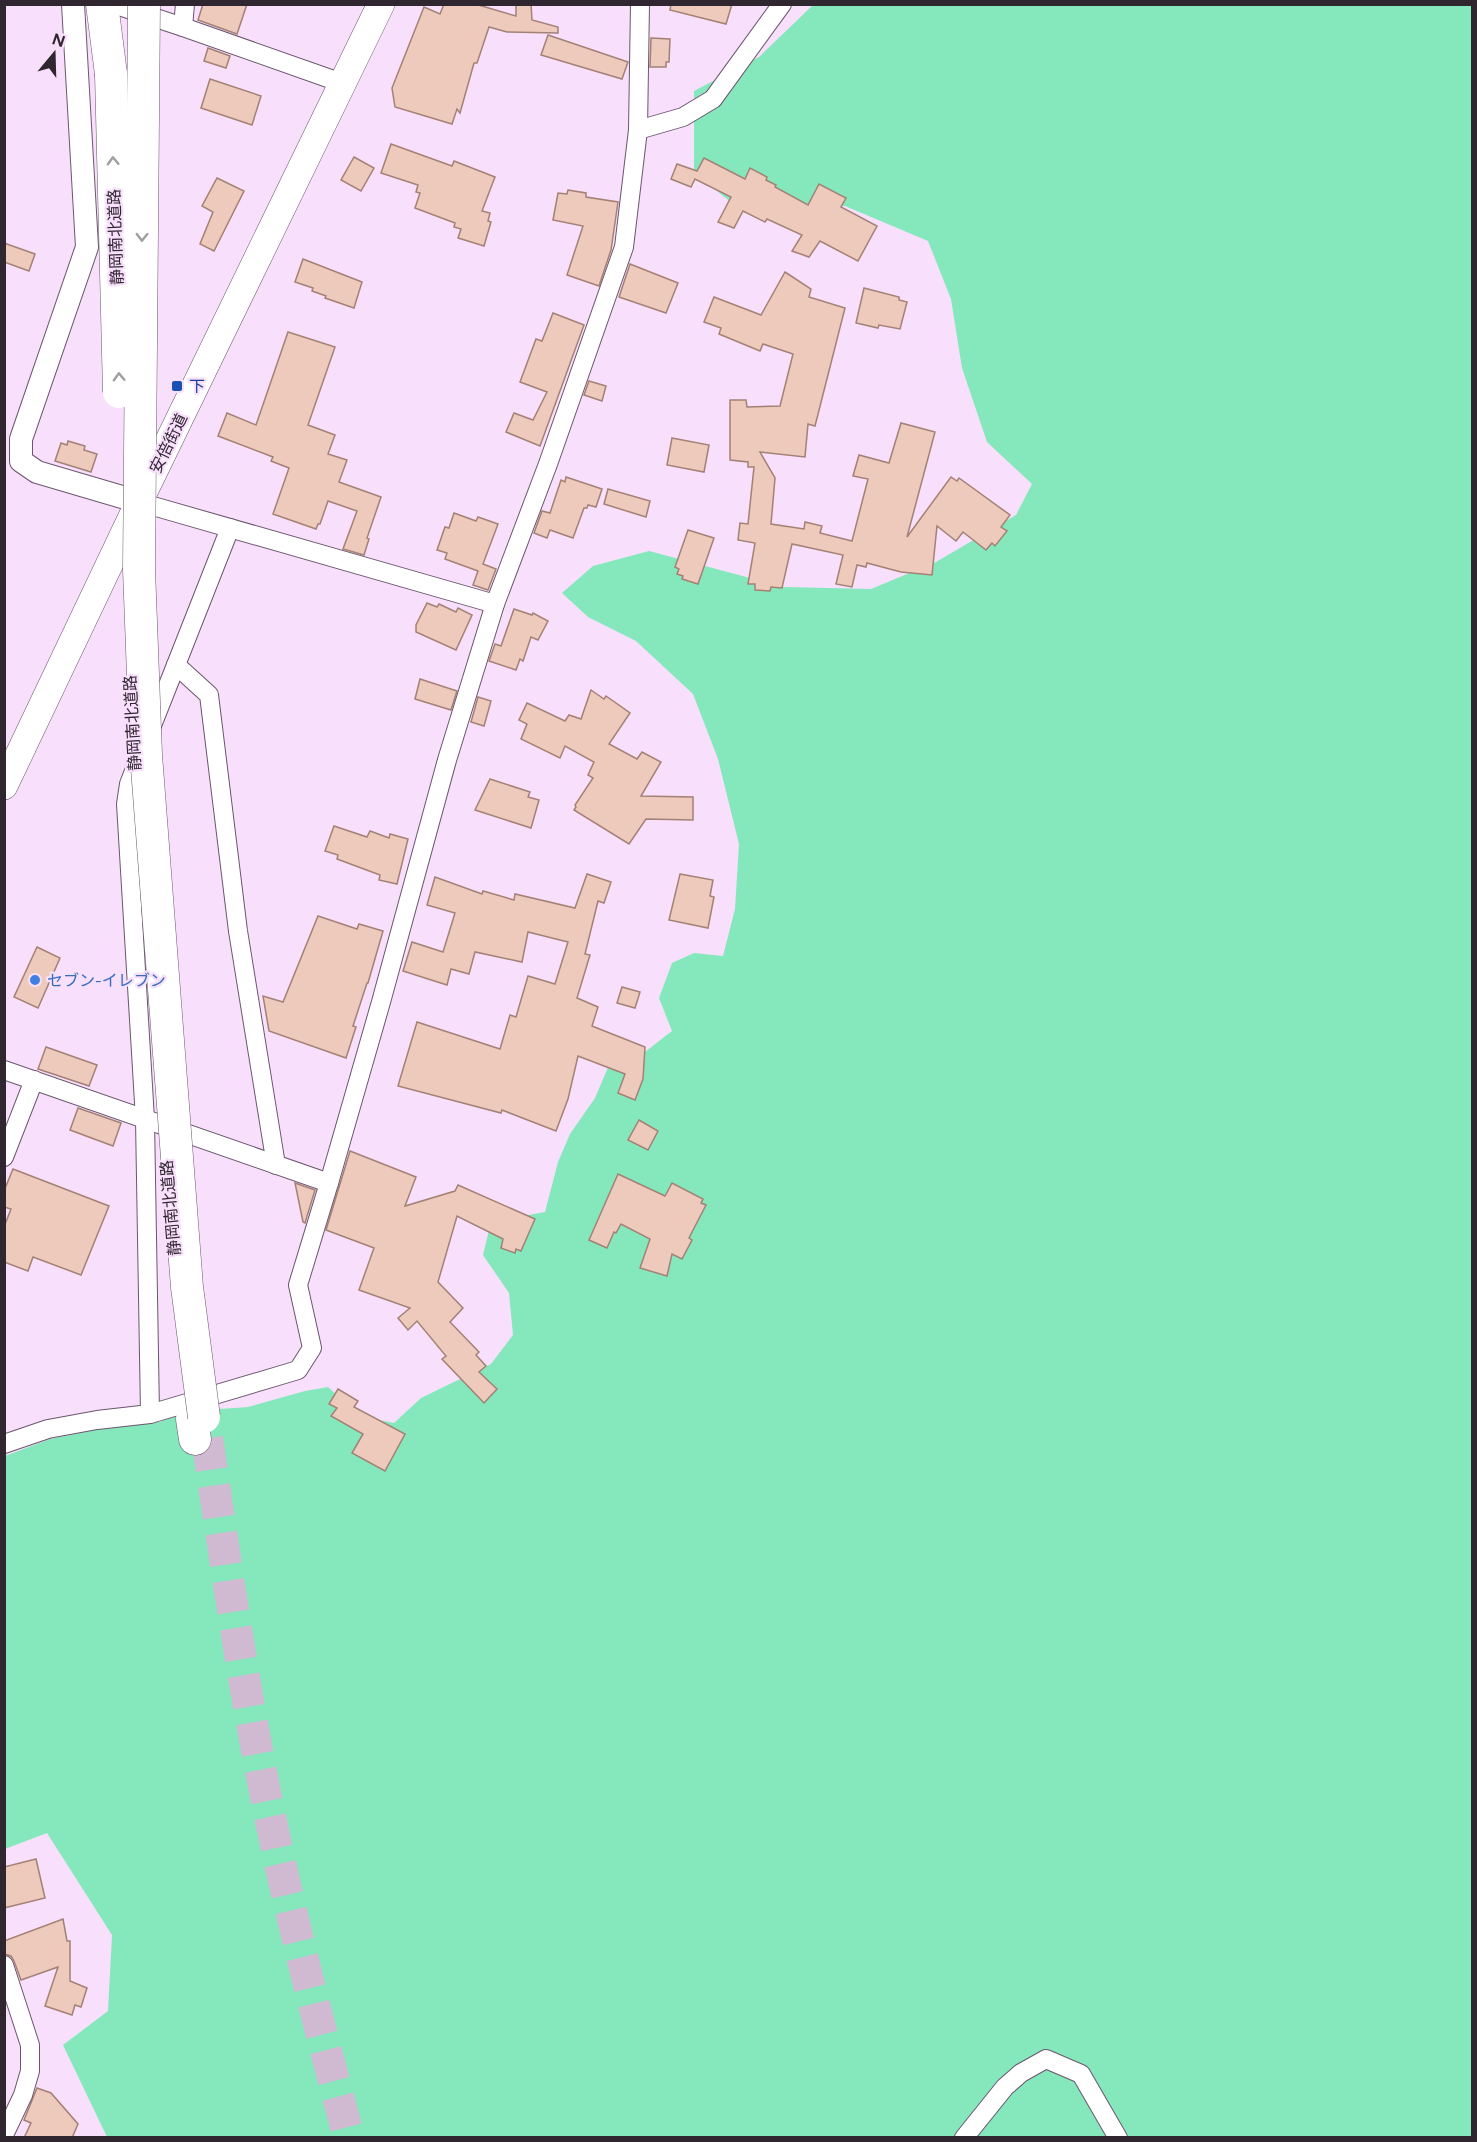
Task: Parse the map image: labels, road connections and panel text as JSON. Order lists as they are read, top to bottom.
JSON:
{
  "streets": {
    "highway": ["静岡南北道路"],
    "main road": ["安倍街道"]
  },
  "places": {
    "transit": ["下"],
    "other": ["セブン-イレブン"]
  },
  "north": "top"
}
